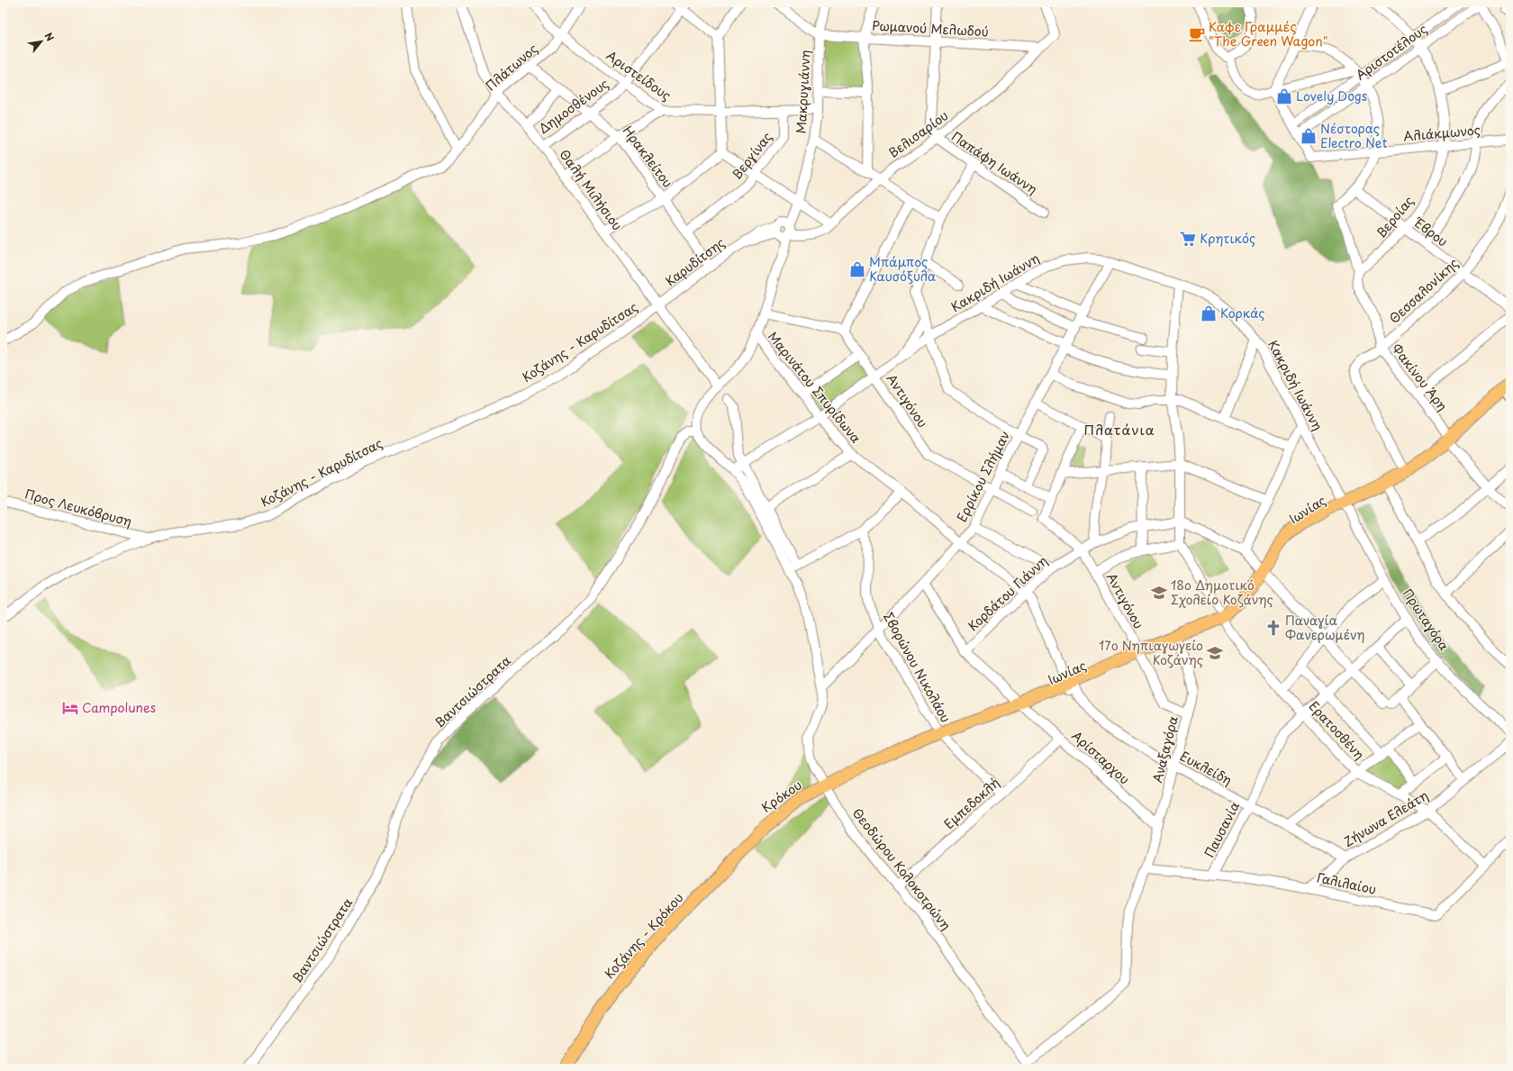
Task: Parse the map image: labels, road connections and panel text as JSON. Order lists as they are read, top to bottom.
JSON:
{
  "streets": {
    "main road": ["Ιωνίας", "Κρόκου", "Κοζάνης - Κρόκου"],
    "street": [
      "Ρωμανού Μελωδού",
      "Αριστοτέλους",
      "Πλάτωνος",
      "Αριστείδους",
      "Μακρυγιάννη",
      "Δημοσθένους",
      "Αλιάκμωνος",
      "Βελισαρίου",
      "Βεργίνας",
      "Ηρακλείτου",
      "Παπάφη Ιωάννη",
      "Θαλή Μιλήσιου",
      "Βεροίας",
      "Έβρου",
      "Καρυδίτσης",
      "Κακριδή Ιωάννη",
      "Θεσσαλονίκης",
      "Κοζάνης - Καρυδίτσας",
      "Φακίνου Άρη",
      "Μαρινάτου Σπυρίδωνα",
      "Αντιγόνου",
      "Ερρίκου Σλήμαν",
      "Προς Λευκόβρυση",
      "Κορδάτου Γιάννη",
      "Πρωταγόρα",
      "Σβορώνου Νικολάου",
      "Βαντσιώστρατα",
      "Ερατοσθένη",
      "Αναξαγόρα",
      "Αρίσταρχου",
      "Ευκλείδη",
      "Εμπεδοκλή",
      "Ζήνωνα Ελεάτη",
      "Παυσανία",
      "Θεοδώρου Κολοκοτρώνη",
      "Γαλιλαίου"
    ]
  },
  "crossings": [
    ["Ρωμανού Μελωδού", "Μακρυγιάννη"],
    ["Ρωμανού Μελωδού", "Βελισαρίου"],
    ["Ρωμανού Μελωδού", "Παπάφη Ιωάννη"],
    ["Αριστοτέλους", "Αλιάκμωνος"],
    ["Αριστοτέλους", "Βεροίας"],
    ["Πλάτωνος", "Αριστείδους"],
    ["Πλάτωνος", "Ηρακλείτου"],
    ["Πλάτωνος", "Θαλή Μιλήσιου"],
    ["Αριστείδους", "Μακρυγιάννη"],
    ["Αριστείδους", "Δημοσθένους"],
    ["Αριστείδους", "Βεργίνας"],
    ["Μακρυγιάννη", "Βελισαρίου"],
    ["Μακρυγιάννη", "Θαλή Μιλήσιου"],
    ["Μακρυγιάννη", "Καρυδίτσης"],
    ["Μακρυγιάννη", "Μαρινάτου Σπυρίδωνα"],
    ["Δημοσθένους", "Ηρακλείτου"],
    ["Δημοσθένους", "Θαλή Μιλήσιου"],
    ["Αλιάκμωνος", "Βεροίας"],
    ["Βελισαρίου", "Παπάφη Ιωάννη"],
    ["Βελισαρίου", "Καρυδίτσης"],
    ["Βεργίνας", "Ηρακλείτου"],
    ["Ηρακλείτου", "Καρυδίτσης"],
    ["Θαλή Μιλήσιου", "Καρυδίτσης"],
    ["Θαλή Μιλήσιου", "Κοζάνης - Καρυδίτσας"],
    ["Βεροίας", "Έβρου"],
    ["Βεροίας", "Φακίνου Άρη"],
    ["Έβρου", "Θεσσαλονίκης"],
    ["Έβρου", "Φακίνου Άρη"],
    ["Καρυδίτσης", "Κοζάνης - Καρυδίτσας"],
    ["Κακριδή Ιωάννη", "Μαρινάτου Σπυρίδωνα"],
    ["Κακριδή Ιωάννη", "Αντιγόνου"],
    ["Κακριδή Ιωάννη", "Ερρίκου Σλήμαν"],
    ["Κακριδή Ιωάννη", "Ιωνίας"],
    ["Κακριδή Ιωάννη", "Πρωταγόρα"],
    ["Κακριδή Ιωάννη", "Θεοδώρου Κολοκοτρώνη"],
    ["Θεσσαλονίκης", "Φακίνου Άρη"],
    ["Θεσσαλονίκης", "Ιωνίας"],
    ["Κοζάνης - Καρυδίτσας", "Προς Λευκόβρυση"],
    ["Φακίνου Άρη", "Ιωνίας"],
    ["Μαρινάτου Σπυρίδωνα", "Ερρίκου Σλήμαν"],
    ["Μαρινάτου Σπυρίδωνα", "Ιωνίας"],
    ["Μαρινάτου Σπυρίδωνα", "Κορδάτου Γιάννη"],
    ["Μαρινάτου Σπυρίδωνα", "Ευκλείδη"],
    ["Αντιγόνου", "Ερρίκου Σλήμαν"],
    ["Αντιγόνου", "Ιωνίας"],
    ["Αντιγόνου", "Κορδάτου Γιάννη"],
    ["Αντιγόνου", "Αναξαγόρα"],
    ["Ερρίκου Σλήμαν", "Σβορώνου Νικολάου"],
    ["Ερρίκου Σλήμαν", "Αρίσταρχου"],
    ["Ερρίκου Σλήμαν", "Θεοδώρου Κολοκοτρώνη"],
    ["Ιωνίας", "Πρωταγόρα"],
    ["Ιωνίας", "Σβορώνου Νικολάου"],
    ["Ιωνίας", "Ερατοσθένη"],
    ["Ιωνίας", "Αναξαγόρα"],
    ["Ιωνίας", "Αρίσταρχου"],
    ["Ιωνίας", "Ευκλείδη"],
    ["Ιωνίας", "Κρόκου"],
    ["Ιωνίας", "Θεοδώρου Κολοκοτρώνη"],
    ["Κορδάτου Γιάννη", "Αρίσταρχου"],
    ["Πρωταγόρα", "Παυσανία"],
    ["Βαντσιώστρατα", "Θεοδώρου Κολοκοτρώνη"],
    ["Ερατοσθένη", "Ζήνωνα Ελεάτη"],
    ["Ερατοσθένη", "Παυσανία"],
    ["Ερατοσθένη", "Γαλιλαίου"],
    ["Αναξαγόρα", "Αρίσταρχου"],
    ["Αναξαγόρα", "Ευκλείδη"],
    ["Αναξαγόρα", "Θεοδώρου Κολοκοτρώνη"],
    ["Αναξαγόρα", "Γαλιλαίου"],
    ["Αρίσταρχου", "Εμπεδοκλή"],
    ["Ευκλείδη", "Ζήνωνα Ελεάτη"],
    ["Ευκλείδη", "Παυσανία"],
    ["Κρόκου", "Θεοδώρου Κολοκοτρώνη"],
    ["Κρόκου", "Κοζάνης - Κρόκου"],
    ["Εμπεδοκλή", "Θεοδώρου Κολοκοτρώνη"],
    ["Ζήνωνα Ελεάτη", "Γαλιλαίου"],
    ["Παυσανία", "Γαλιλαίου"]
  ],
  "districts": ["Πλατάνια"],
  "places": {
    "cafe": ["Καφε Γραμμές \"The Green Wagon\""],
    "shop": [
      "Lovely Dogs",
      "Νέστορας Electro Net",
      "Μπάμπος Καυσόξυλα",
      "Κορκάς"
    ],
    "supermarket": ["Κρητικός"],
    "school or university": ["18ο Δημοτικό Σχολείο Κοζάνης", "17ο Νηπιαγωγείο Κοζάνης"],
    "church": ["Παναγία Φανερωμένη"],
    "hotel": ["Campolunes"]
  },
  "north": "top right"
}
